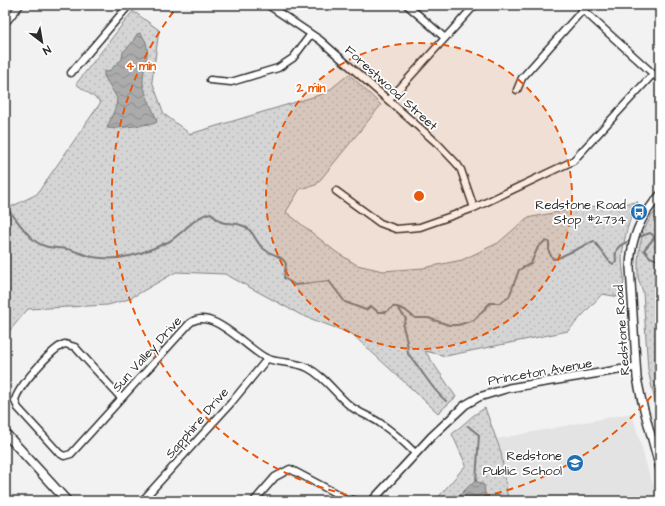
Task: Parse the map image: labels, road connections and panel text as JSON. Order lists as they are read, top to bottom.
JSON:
{
  "streets": {
    "street": [
      "Forestwood Street",
      "Redstone Road",
      "Sun Valley Drive",
      "Princeton Avenue",
      "Sapphire Drive"
    ]
  },
  "crossings": [
    ["Redstone Road", "Princeton Avenue"],
    ["Sun Valley Drive", "Princeton Avenue"],
    ["Sun Valley Drive", "Sapphire Drive"]
  ],
  "places": {
    "bus stop": ["Redstone Road Stop #2734"],
    "school or university": ["Redstone Public School"]
  },
  "north": "bottom right",
  "rings": ["4 min", "2 min"]
}
